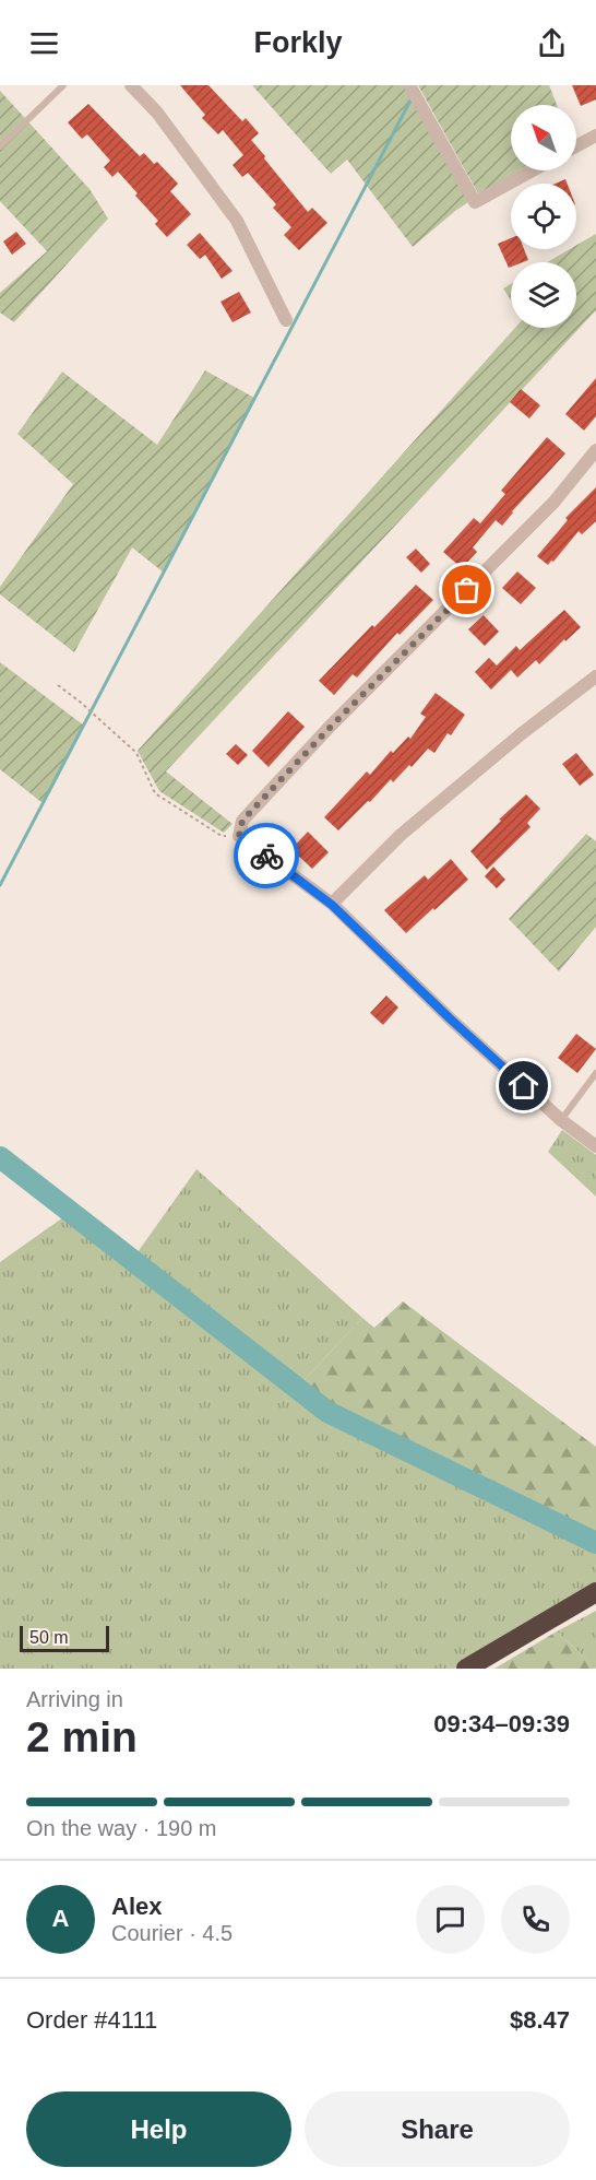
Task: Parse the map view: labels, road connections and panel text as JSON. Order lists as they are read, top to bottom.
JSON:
{
  "scale_bar": "50 m",
  "north": "top left",
  "page": {
    "header": "Forkly",
    "scale": "50 m",
    "heading": ["2 min", "Arriving in", "09:34–09:39"],
    "panel": [
      "Alex",
      "Courier · 4.5",
      "Order #4111",
      "$8.47"
    ],
    "bar": "On the way · 190 m",
    "round": "A",
    "buttons": ["Help", "Share"]
  }
}
